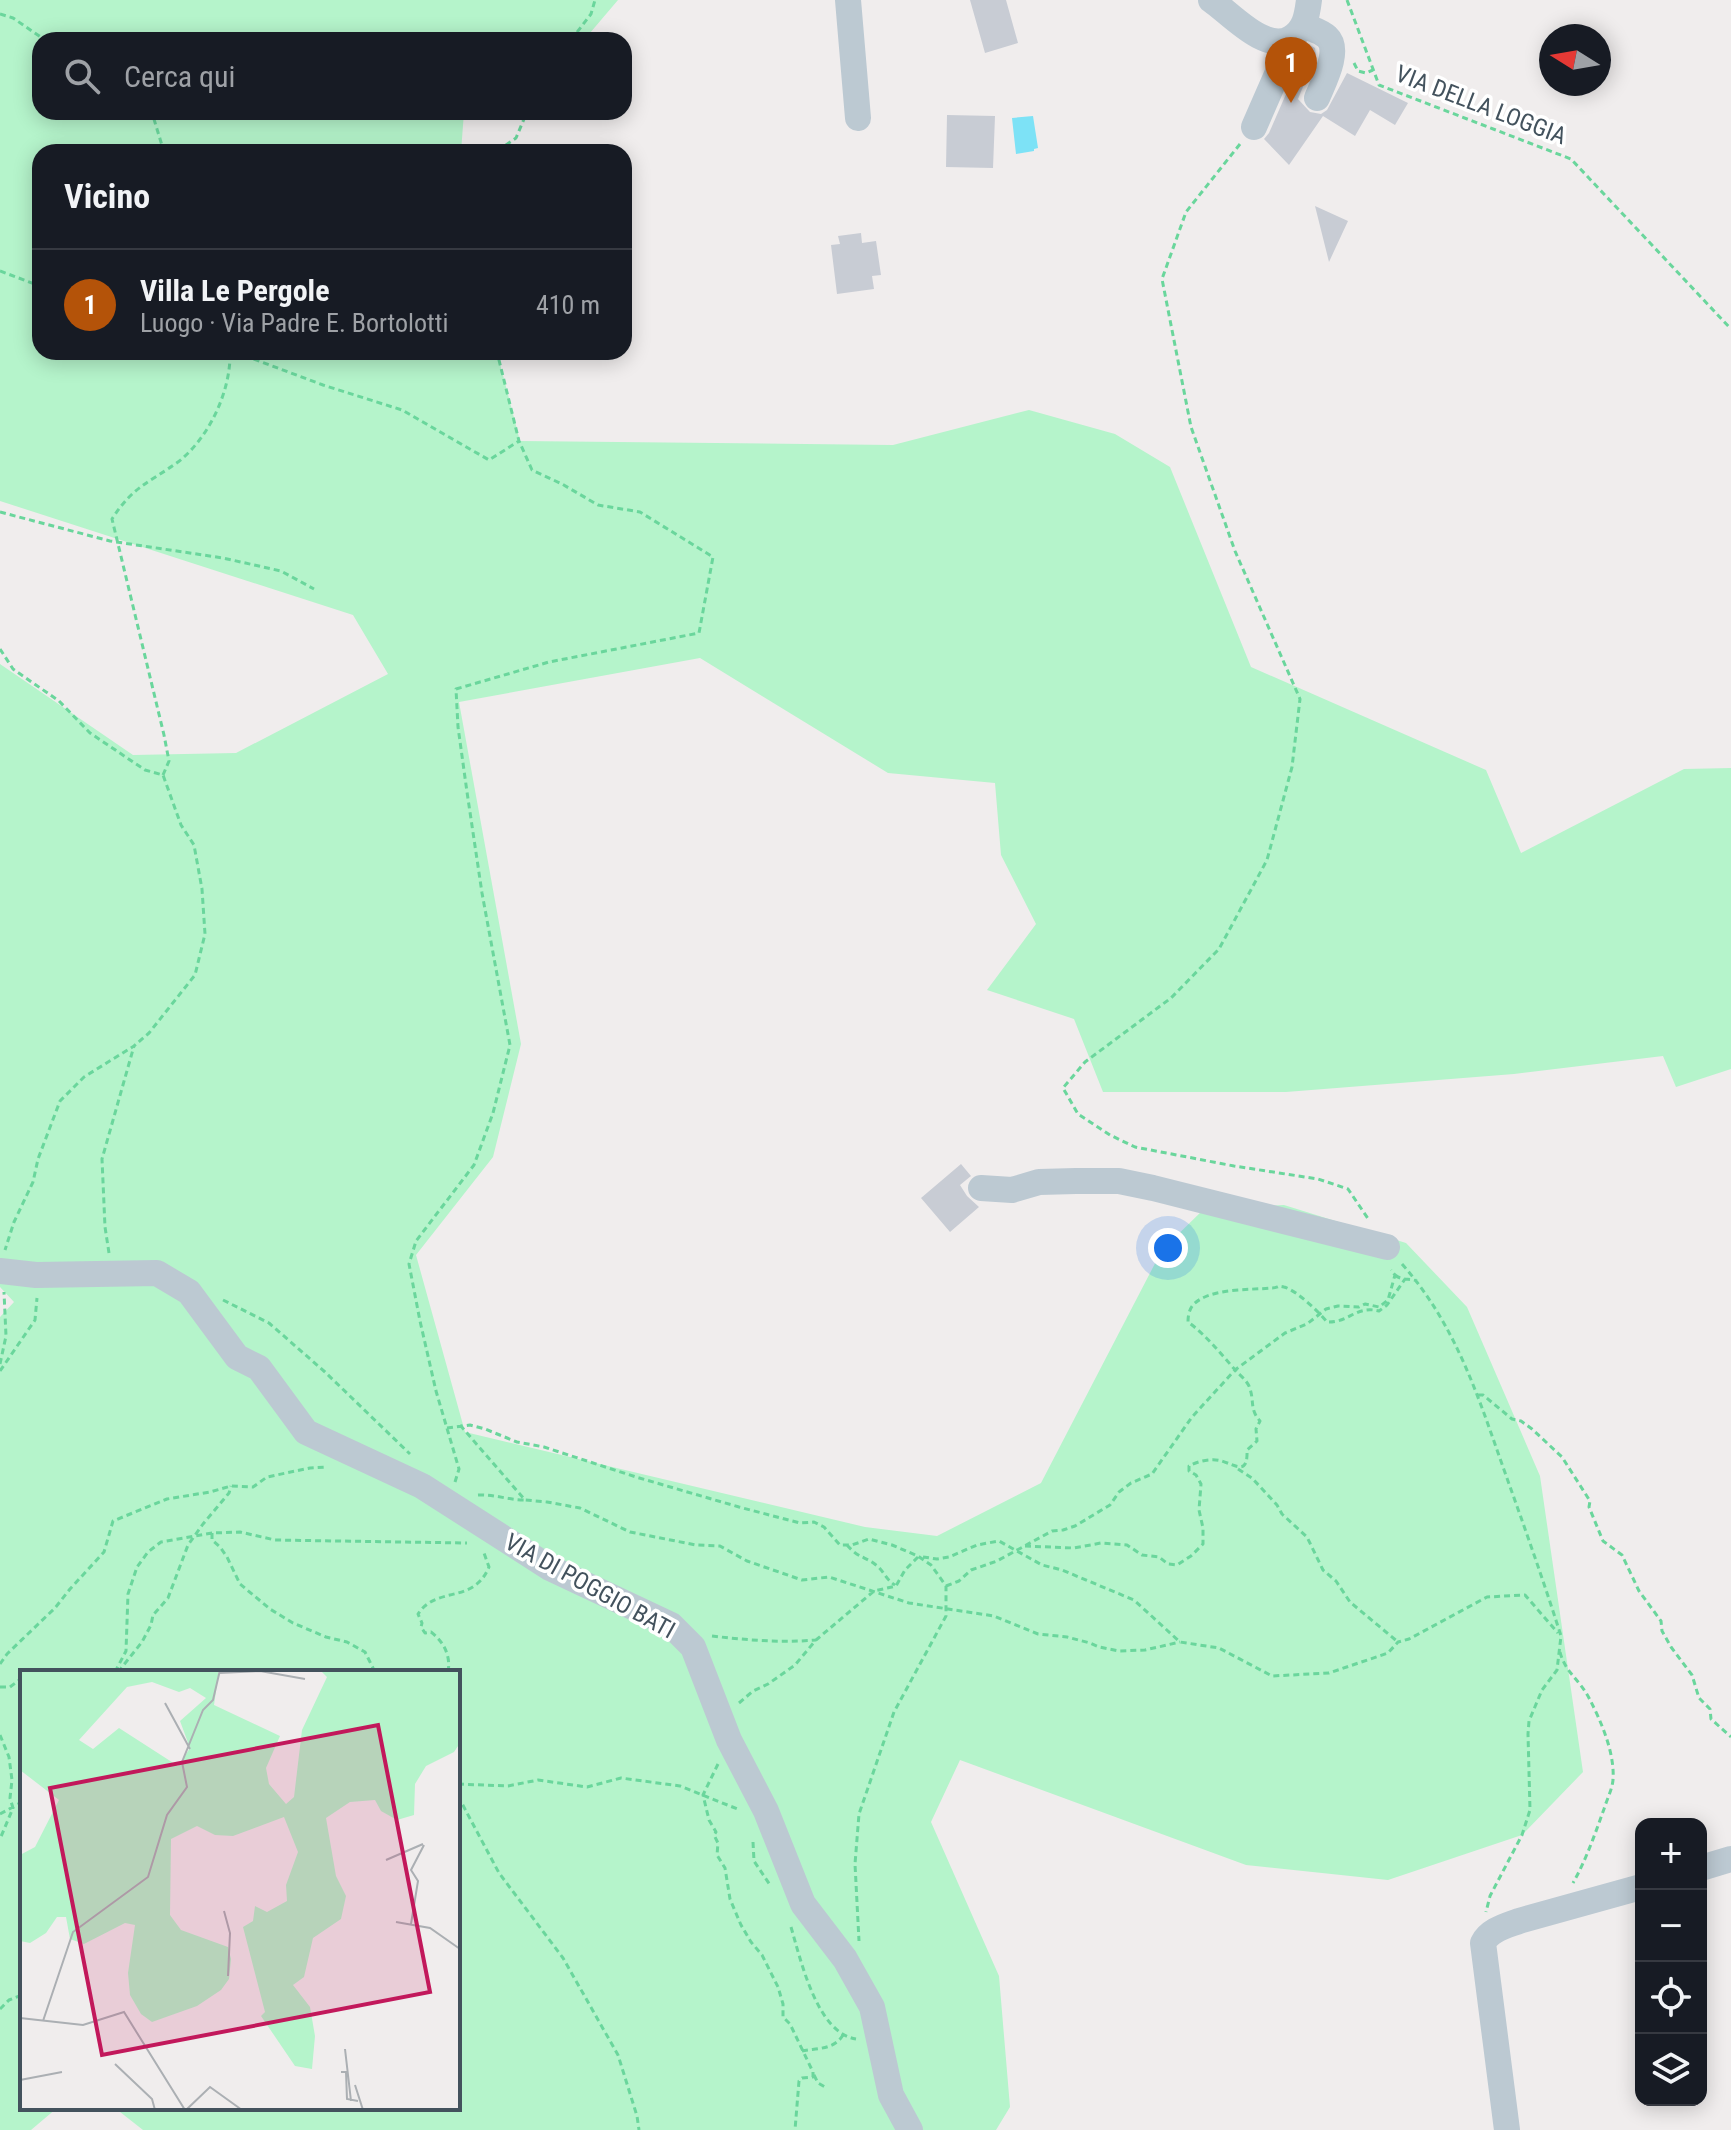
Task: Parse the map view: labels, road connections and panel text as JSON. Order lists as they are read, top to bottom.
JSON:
{
  "streets": {
    "street": ["VIA DI POGGIO BATI"],
    "path": ["VIA DELLA LOGGIA"]
  },
  "north": "left",
  "page": {
    "search": "Cerca qui",
    "pins": "1",
    "heading": "Vicino",
    "list": [
      {
        "mark": "1",
        "name": "Villa Le Pergole",
        "note": "Luogo · Via Padre E. Bortolotti",
        "value": "410 m"
      }
    ],
    "map_buttons": ["+", "−"]
  }
}
